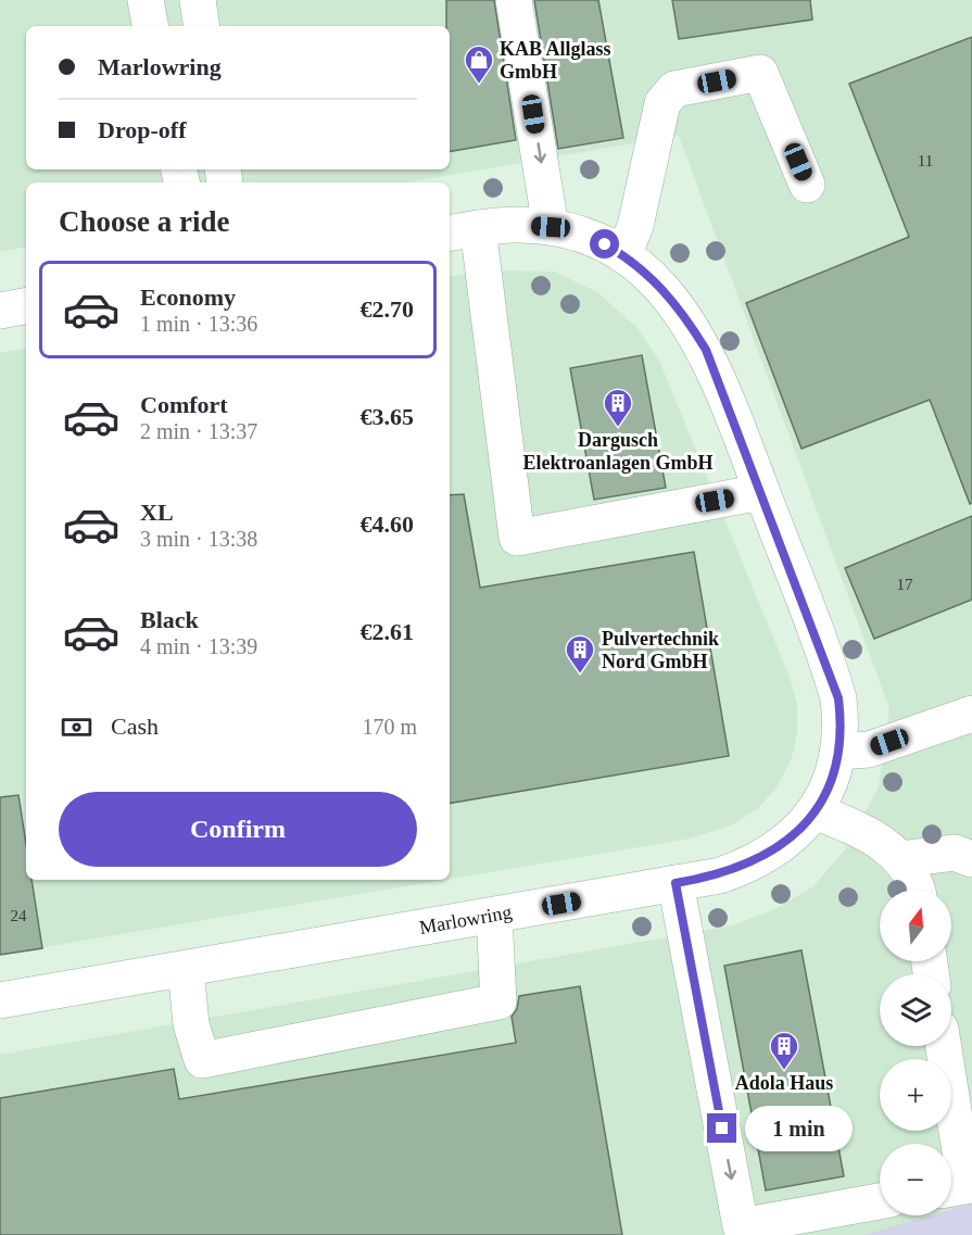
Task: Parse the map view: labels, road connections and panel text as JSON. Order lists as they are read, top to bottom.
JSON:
{
  "streets": {
    "street": ["Marlowring"]
  },
  "places": {
    "shop": ["KAB Allglass GmbH"],
    "building": ["Dargusch Elektroanlagen GmbH", "Pulvertechnik Nord GmbH", "Adola Haus"]
  },
  "house_numbers": ["11", "17", "24"],
  "north": "top",
  "page": {
    "banner": ["Marlowring", "Drop-off"],
    "heading": "Choose a ride",
    "list": [
      {
        "name": "Economy",
        "note": "1 min · 13:36",
        "value": "€2.70"
      },
      {
        "name": "Comfort",
        "note": "2 min · 13:37",
        "value": "€3.65"
      },
      {
        "name": "XL",
        "note": "3 min · 13:38",
        "value": "€4.60"
      },
      {
        "name": "Black",
        "note": "4 min · 13:39",
        "value": "€2.61"
      }
    ],
    "pay": ["Cash", "170 m"],
    "buttons": "Confirm",
    "map_buttons": ["+", "−"],
    "bubble": "1 min"
  }
}
